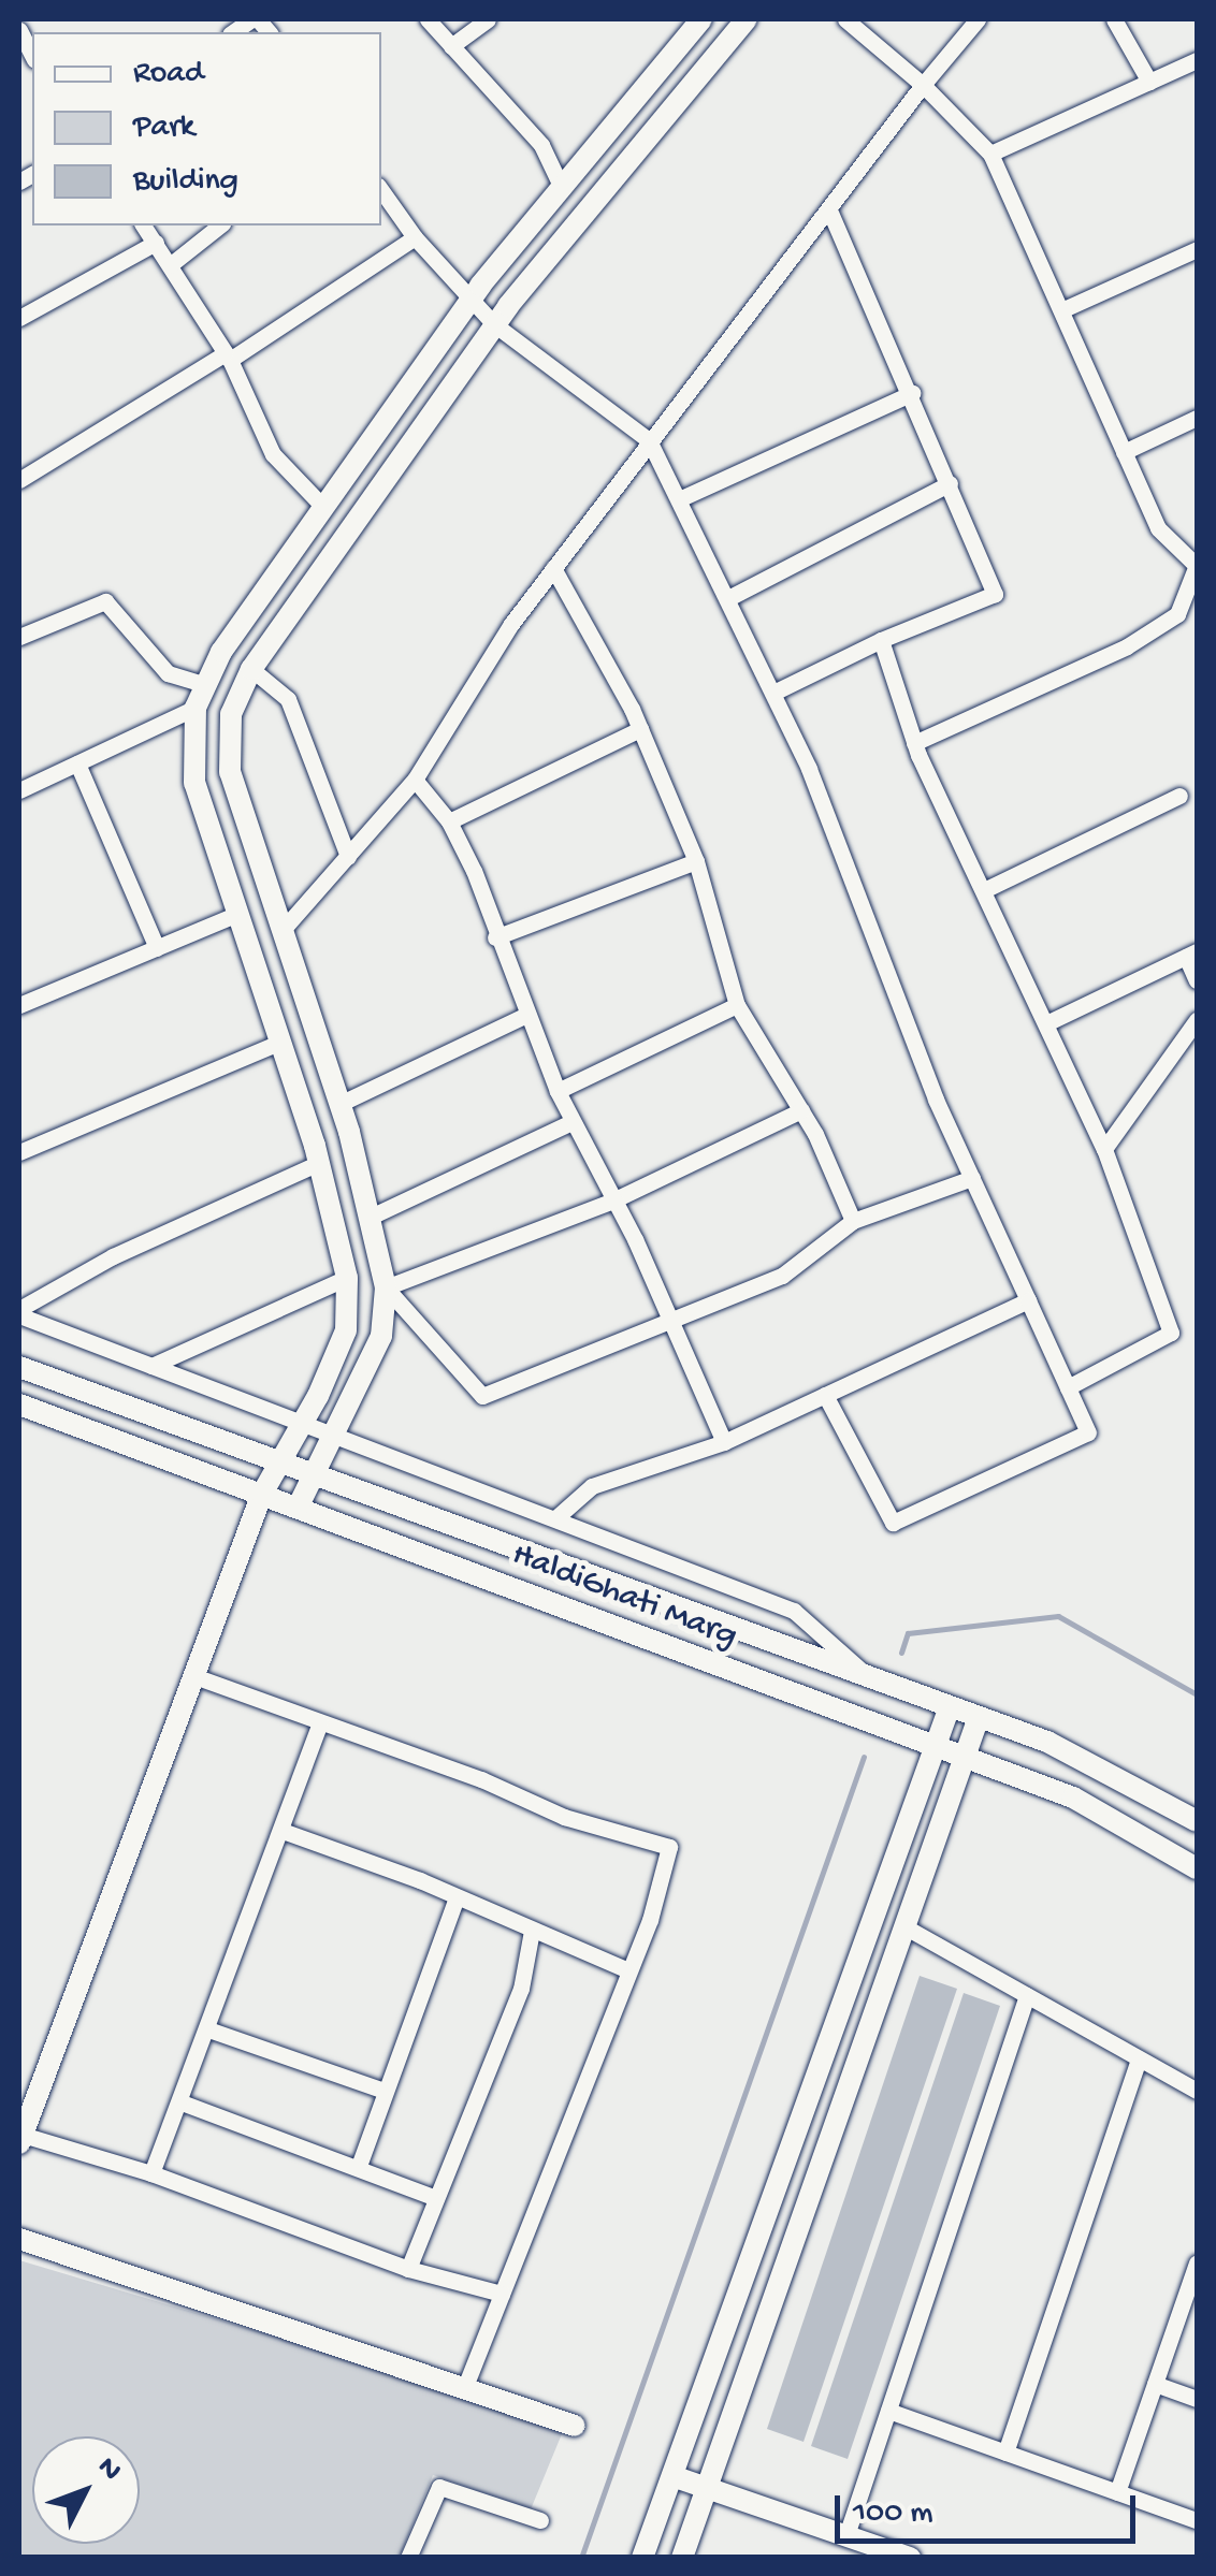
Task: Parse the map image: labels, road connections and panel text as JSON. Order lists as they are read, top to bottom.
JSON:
{
  "streets": {
    "street": ["HaldiGhati Marg"]
  },
  "legend": ["Road", "Park", "Building"],
  "scale_bar": "100 m",
  "north": "top right"
}
